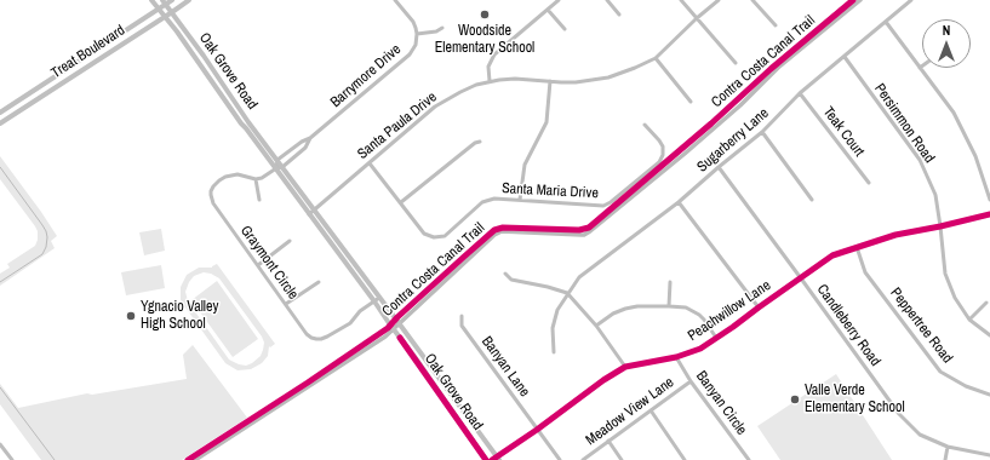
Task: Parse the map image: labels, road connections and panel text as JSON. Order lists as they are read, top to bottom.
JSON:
{
  "streets": {
    "main road": ["Treat Boulevard", "Oak Grove Road"],
    "street": [
      "Barrymore Drive",
      "Persimmon Road",
      "Santa Paula Drive",
      "Teak Court",
      "Sugarberry Lane",
      "Santa Maria Drive",
      "Graymont Circle",
      "Peachwillow Lane",
      "Candleberry Road",
      "Peppertree Road",
      "Banyan Lane",
      "Banyan Circle",
      "Meadow View Lane"
    ],
    "cycle path": ["Contra Costa Canal Trail"]
  },
  "crossings": [
    ["Treat Boulevard", "Oak Grove Road"],
    ["Oak Grove Road", "Barrymore Drive"],
    ["Oak Grove Road", "Santa Paula Drive"],
    ["Oak Grove Road", "Graymont Circle"],
    ["Oak Grove Road", "Peachwillow Lane"],
    ["Persimmon Road", "Sugarberry Lane"],
    ["Persimmon Road", "Peachwillow Lane"],
    ["Santa Paula Drive", "Santa Maria Drive"],
    ["Teak Court", "Sugarberry Lane"],
    ["Sugarberry Lane", "Candleberry Road"],
    ["Peachwillow Lane", "Candleberry Road"],
    ["Peachwillow Lane", "Peppertree Road"],
    ["Peachwillow Lane", "Banyan Lane"],
    ["Peachwillow Lane", "Banyan Circle"],
    ["Banyan Circle", "Meadow View Lane"]
  ],
  "places": ["Woodside Elementary School", "Ygnacio Valley High School", "Valle Verde Elementary School"],
  "north": "top"
}
